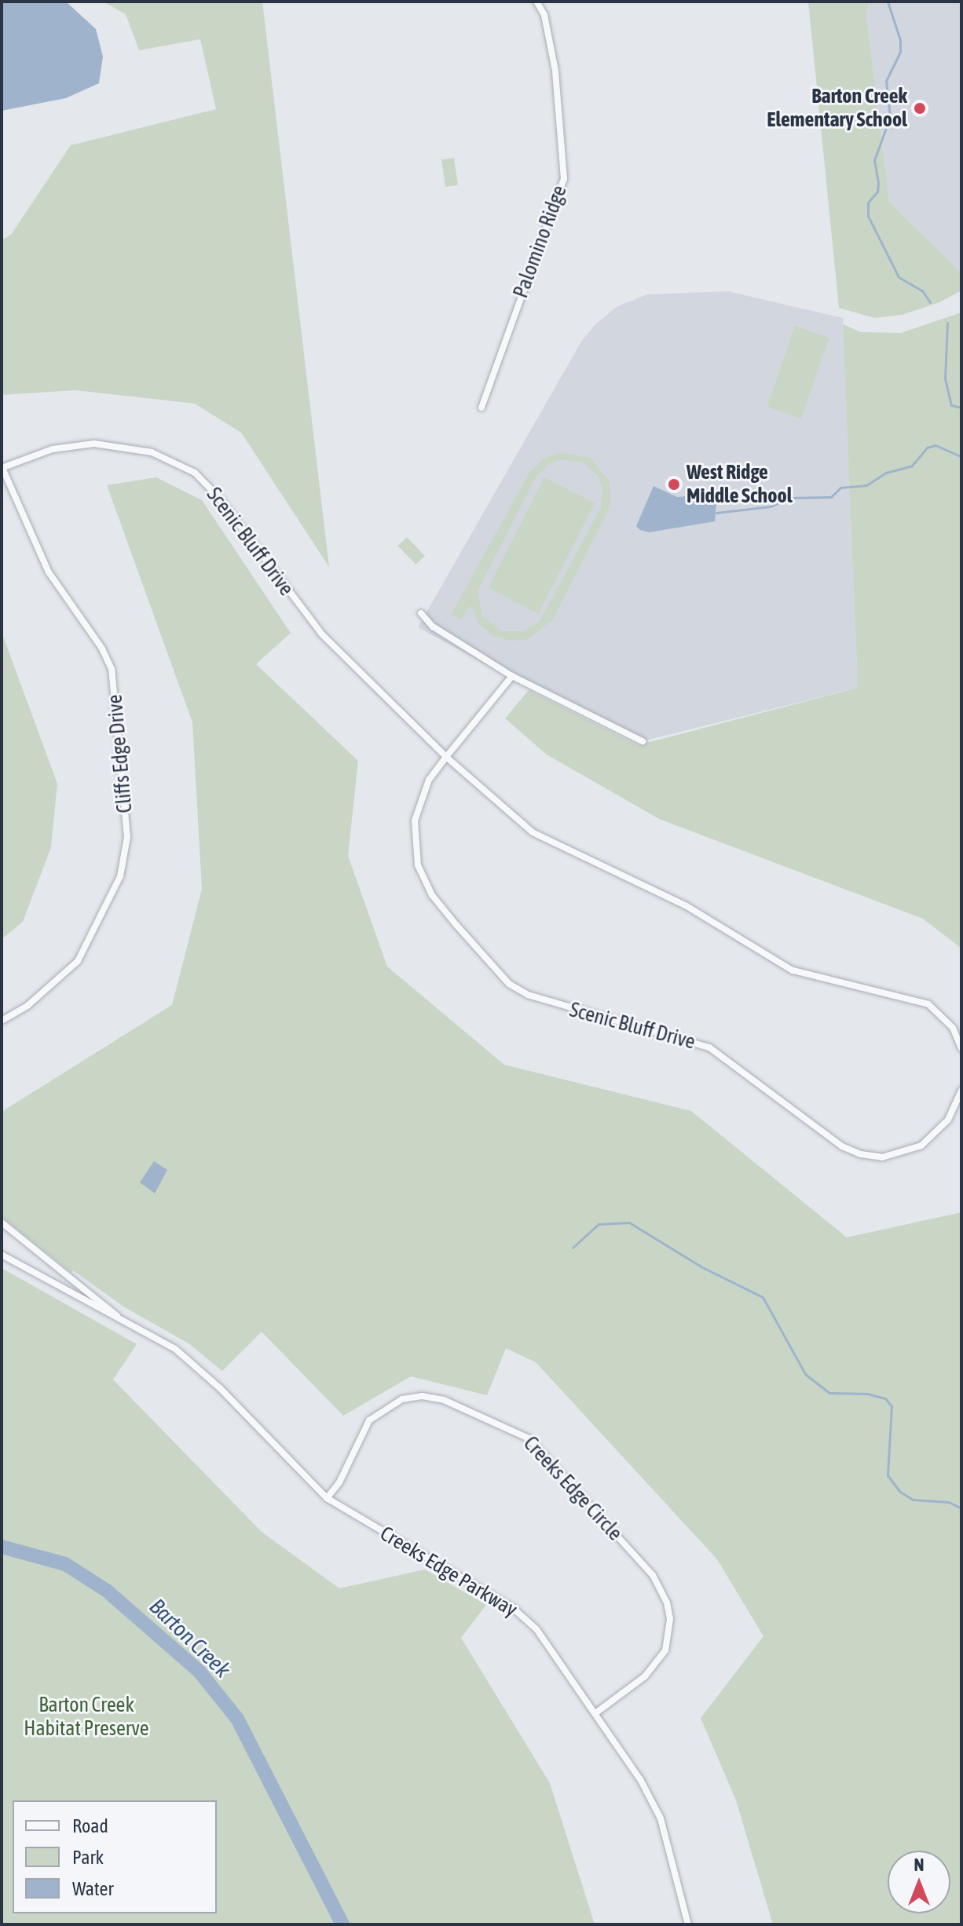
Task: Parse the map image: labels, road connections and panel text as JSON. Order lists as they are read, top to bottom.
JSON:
{
  "streets": {
    "street": [
      "Palomino Ridge",
      "Scenic Bluff Drive",
      "Cliffs Edge Drive",
      "Creeks Edge Circle",
      "Creeks Edge Parkway"
    ]
  },
  "crossings": [
    ["Scenic Bluff Drive", "Cliffs Edge Drive"],
    ["Creeks Edge Circle", "Creeks Edge Parkway"]
  ],
  "water": ["Barton Creek"],
  "parks": ["Barton Creek Habitat Preserve"],
  "places": ["Barton Creek Elementary School", "West Ridge Middle School"],
  "legend": ["Road", "Park", "Water"],
  "north": "top"
}
